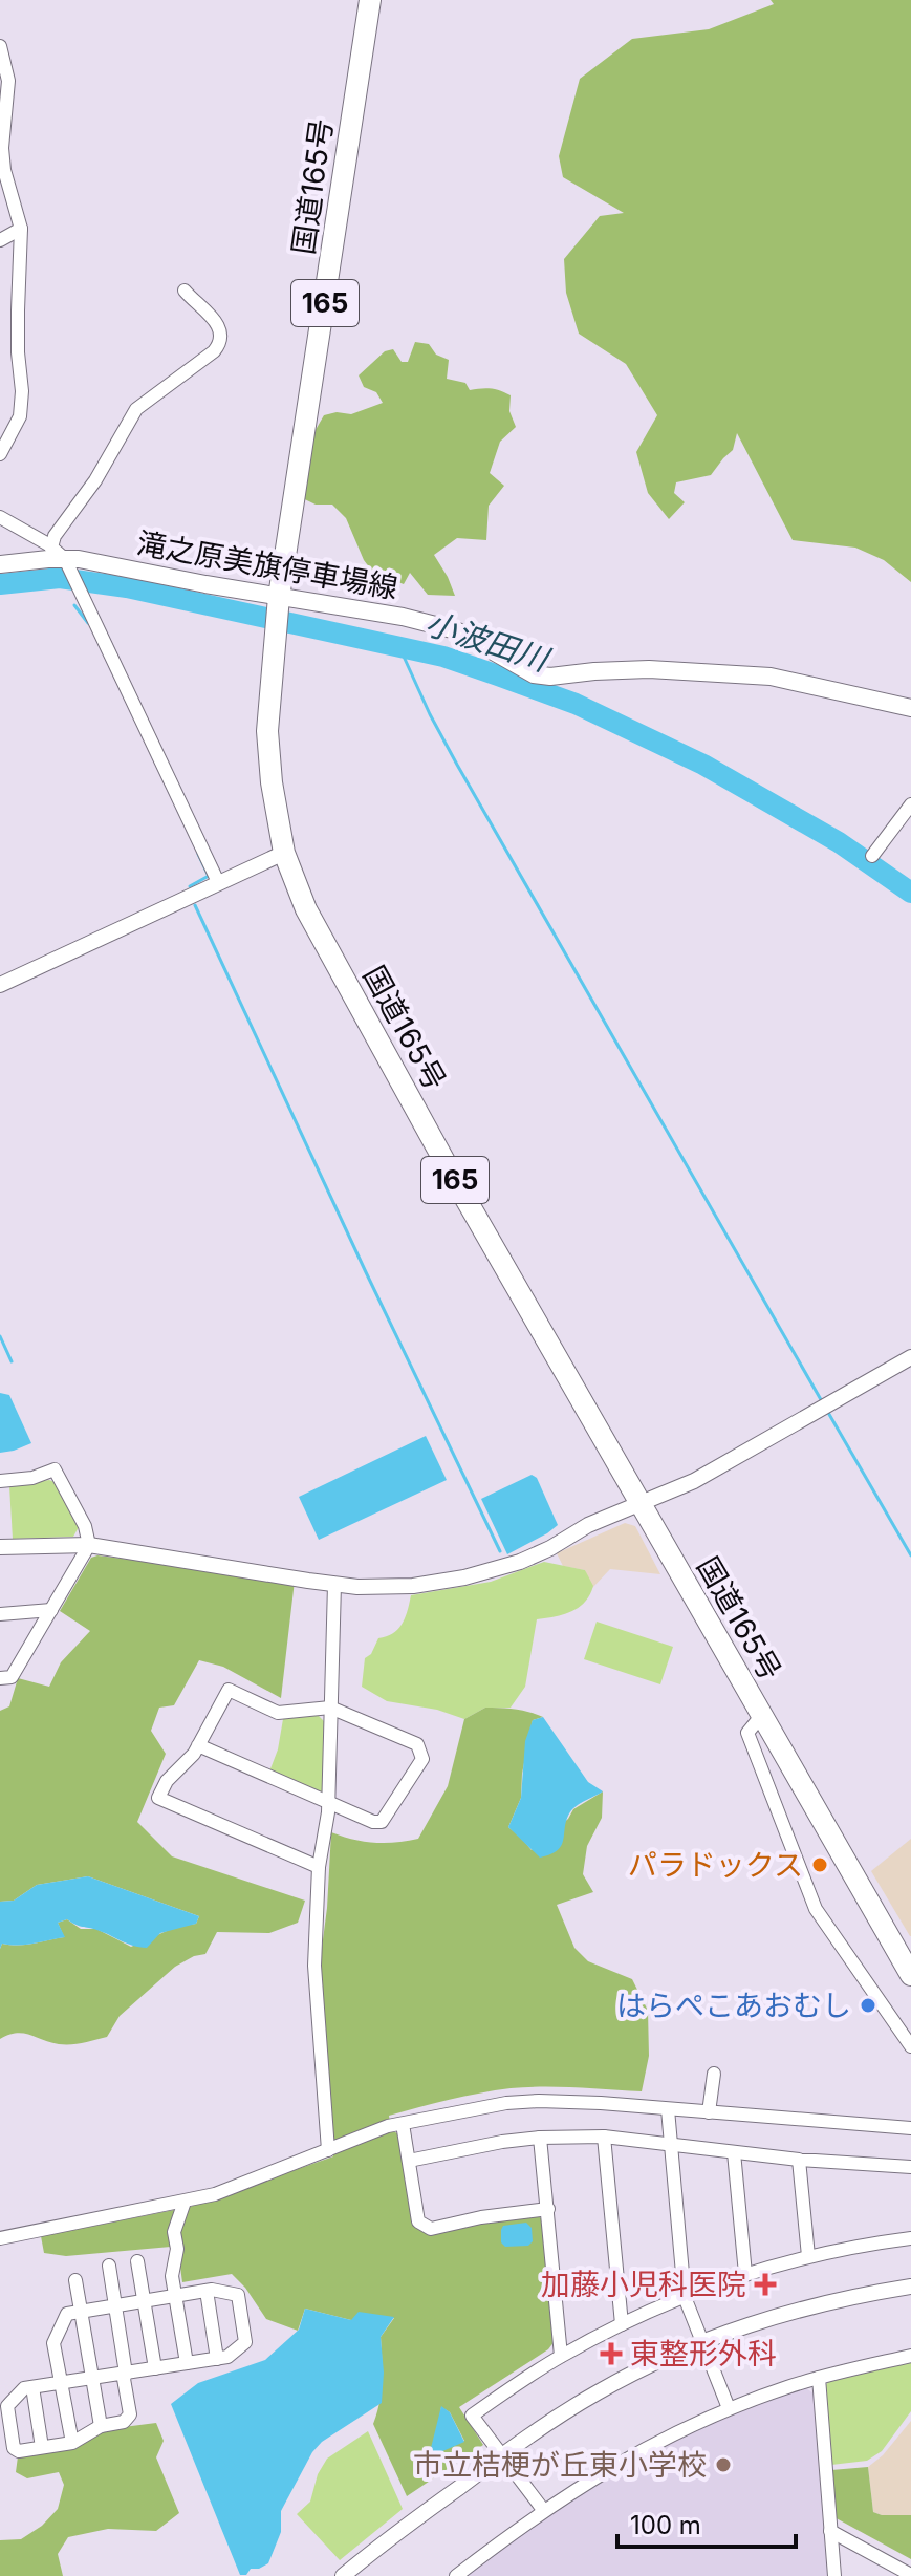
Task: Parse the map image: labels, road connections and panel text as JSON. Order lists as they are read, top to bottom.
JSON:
{
  "streets": {
    "highway": ["国道165号", "165"],
    "main road": ["滝之原美旗停車場線"]
  },
  "crossings": [
    ["国道165号", "滝之原美旗停車場線"]
  ],
  "water": ["小波田川"],
  "places": {
    "other": ["パラドックス", "はらぺこあおむし", "市立桔梗が丘東小学校"],
    "health": ["加藤小児科医院", "東整形外科"]
  },
  "scale_bar": "100 m"
}
